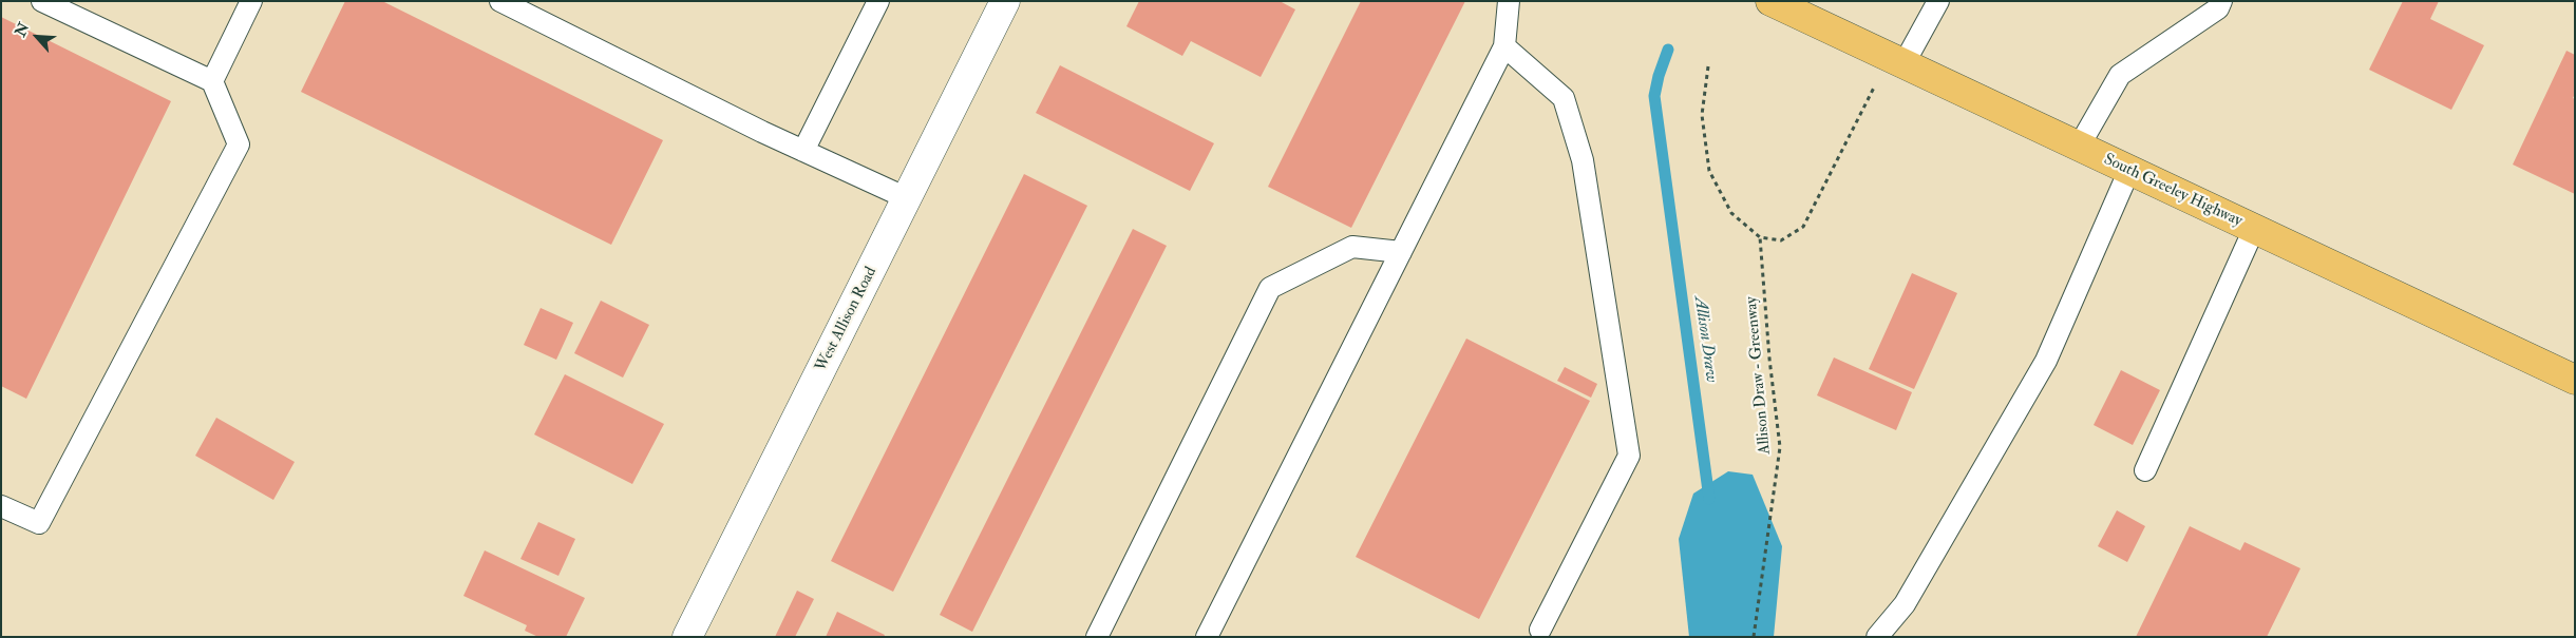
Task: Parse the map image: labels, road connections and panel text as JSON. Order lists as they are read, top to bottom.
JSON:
{
  "streets": {
    "highway": ["South Greeley Highway"],
    "street": ["West Allison Road"],
    "path": ["Allison Draw - Greenway"]
  },
  "water": ["Allison Draw"],
  "north": "top left"
}
